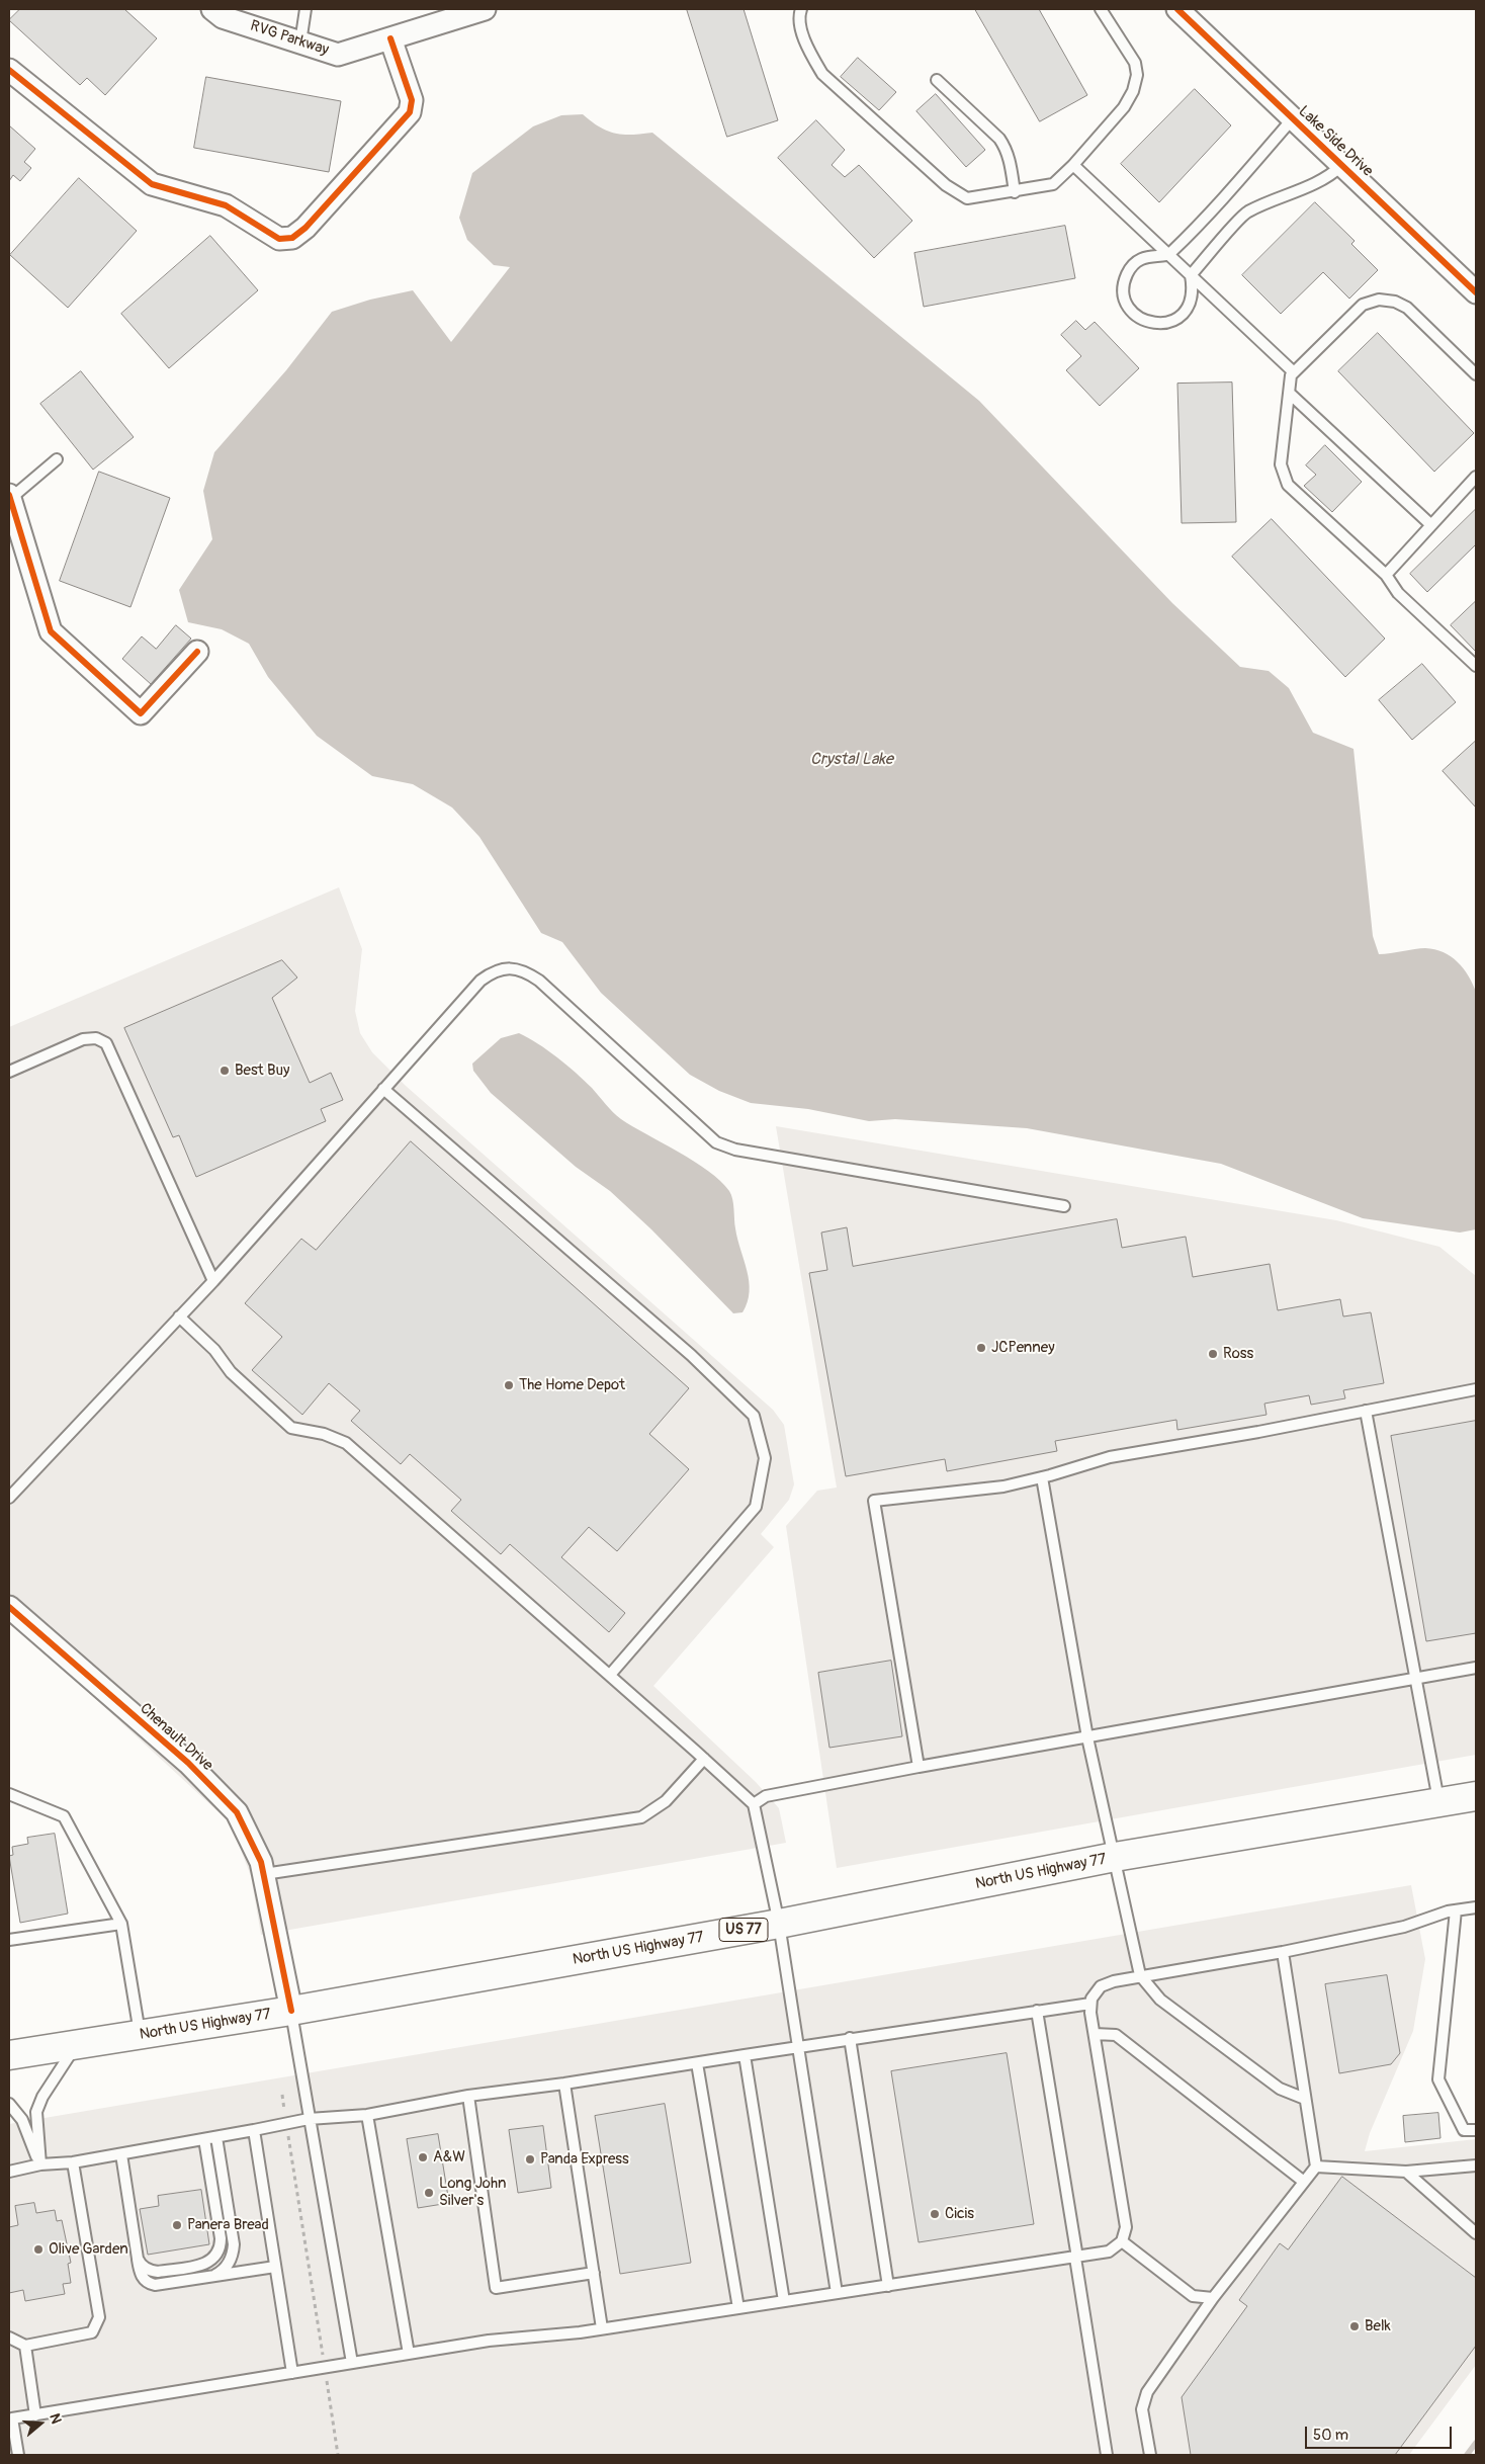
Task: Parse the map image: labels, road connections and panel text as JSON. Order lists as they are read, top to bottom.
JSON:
{
  "streets": {
    "main road": ["North US Highway 77", "US 77"],
    "street": ["RVG Parkway", "Lake Side Drive", "Chenault Drive"]
  },
  "crossings": [
    ["Chenault Drive", "North US Highway 77"]
  ],
  "water": ["Crystal Lake"],
  "places": [
    "Best Buy",
    "JCPenney",
    "Ross",
    "The Home Depot",
    "A&W",
    "Panda Express",
    "Long John Silver's",
    "Cicis",
    "Panera Bread",
    "Olive Garden",
    "Belk"
  ],
  "scale_bar": "50 m",
  "north": "right"
}
